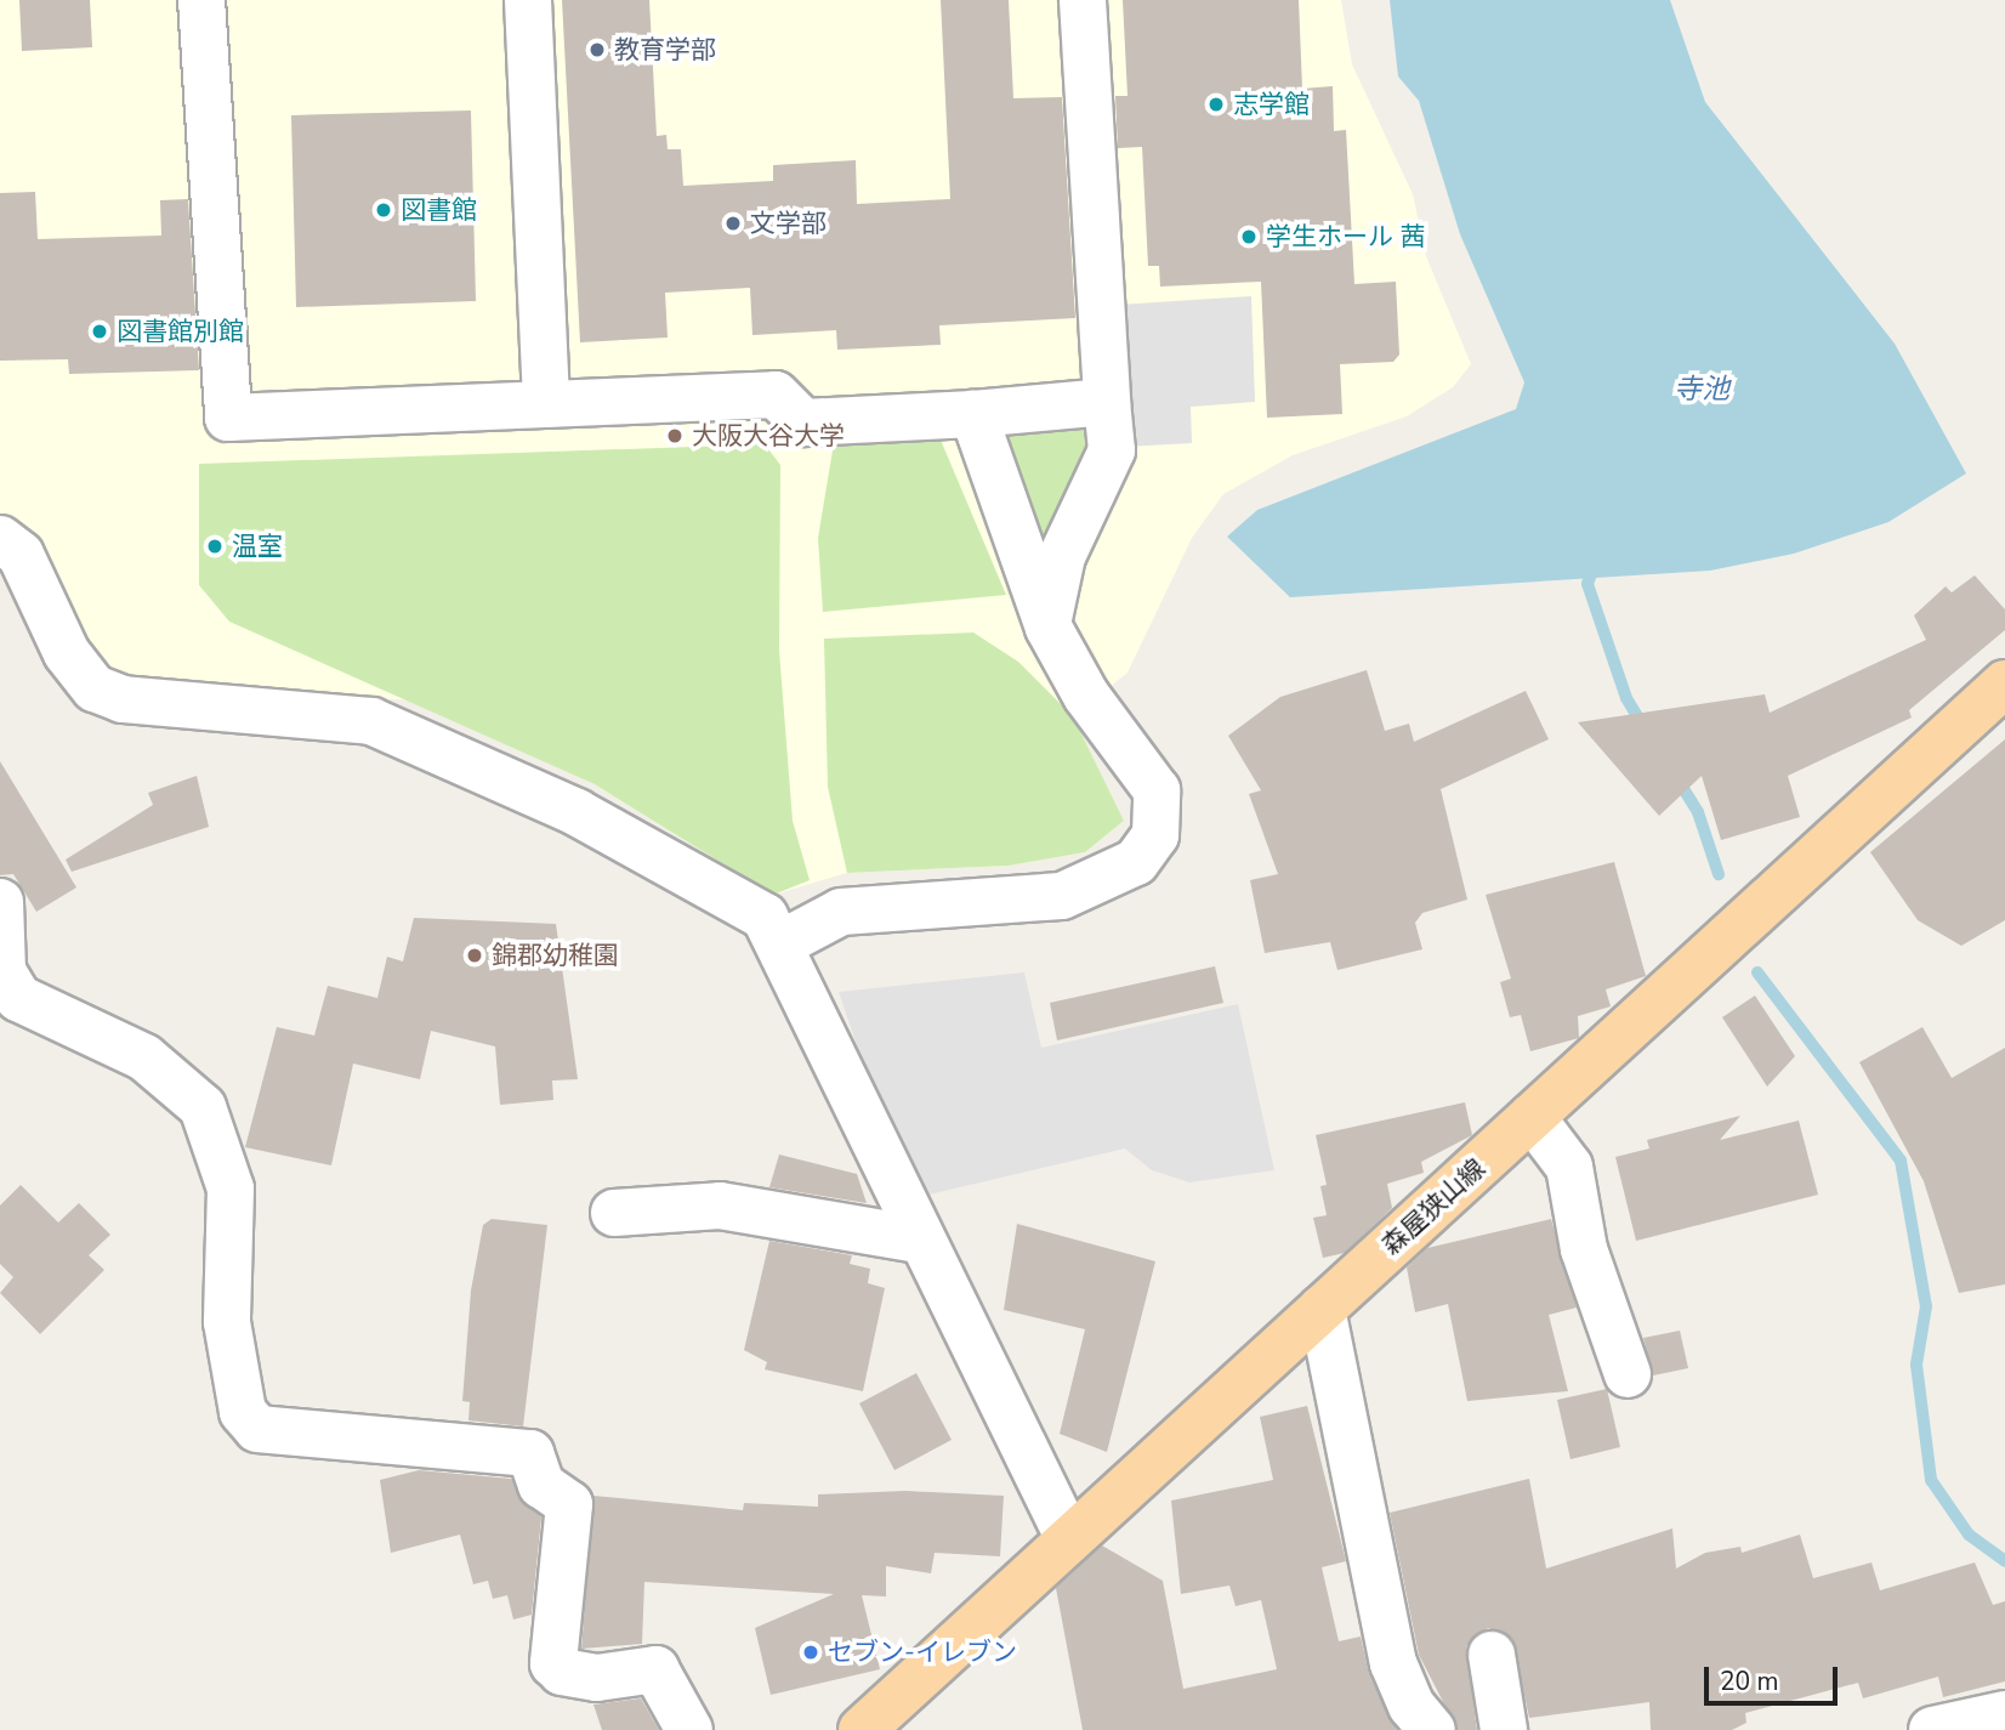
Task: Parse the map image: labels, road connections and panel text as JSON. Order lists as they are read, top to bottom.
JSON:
{
  "streets": {
    "main road": ["森屋狭山線"]
  },
  "water": ["寺池"],
  "places": [
    "教育学部",
    "志学館",
    "図書館",
    "文学部",
    "学生ホール 茜",
    "図書館別館",
    "大阪大谷大学",
    "温室",
    "錦郡幼稚園",
    "セブン-イレブン"
  ],
  "scale_bar": "20 m"
}
